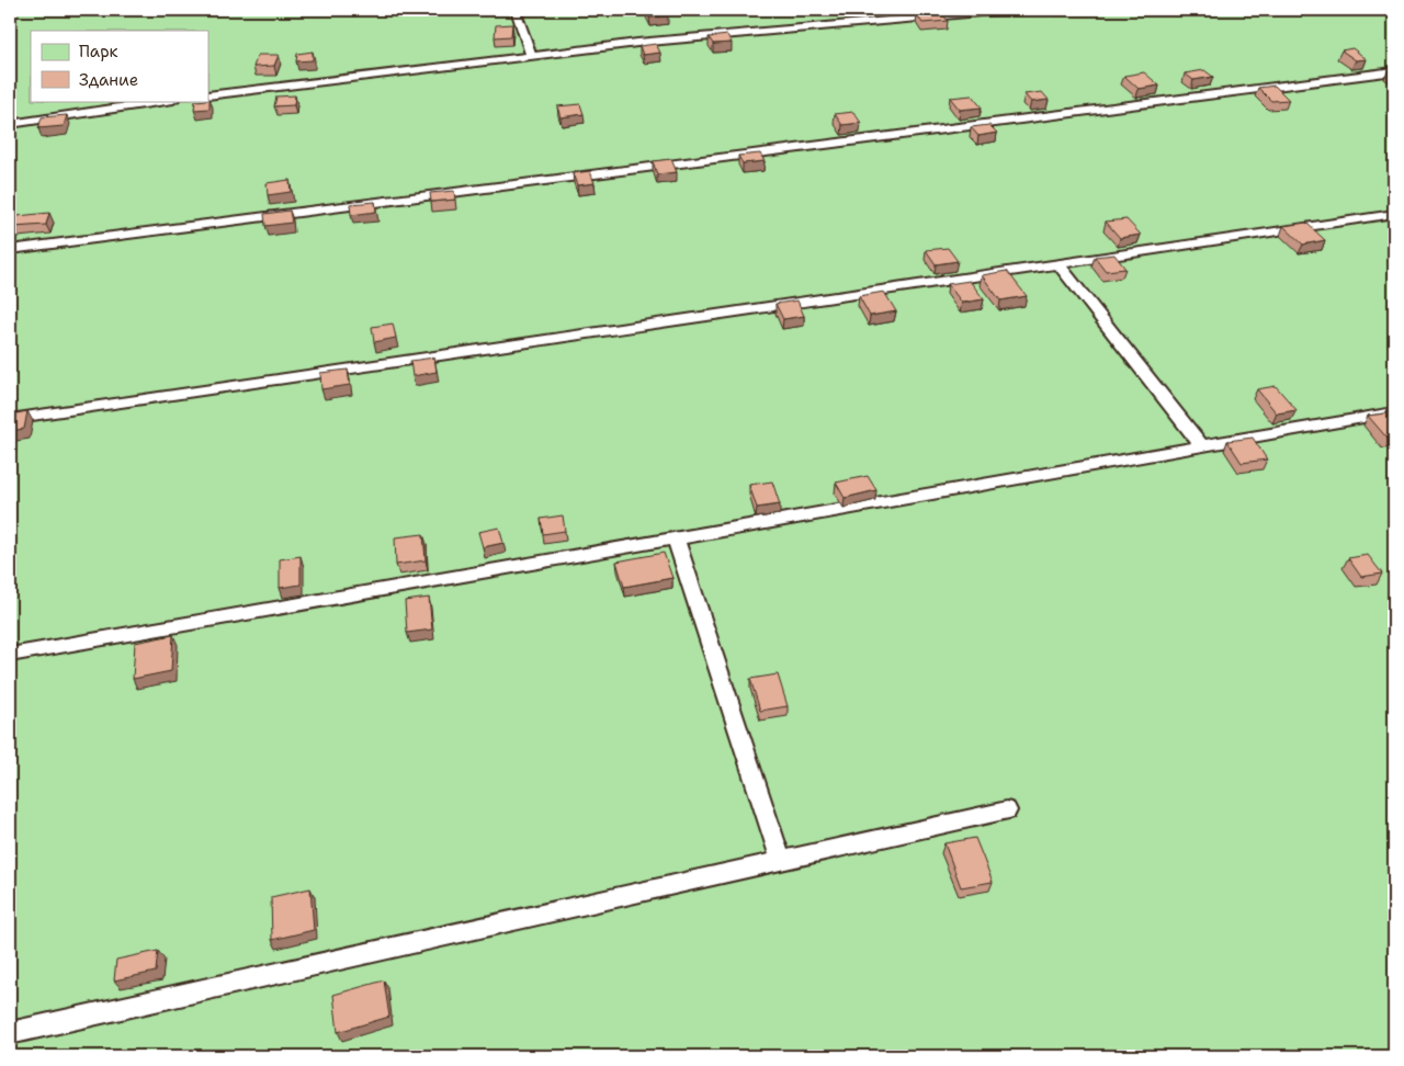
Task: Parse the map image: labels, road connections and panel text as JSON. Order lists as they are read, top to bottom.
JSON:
{
  "legend": ["Парк", "Здание"]
}
